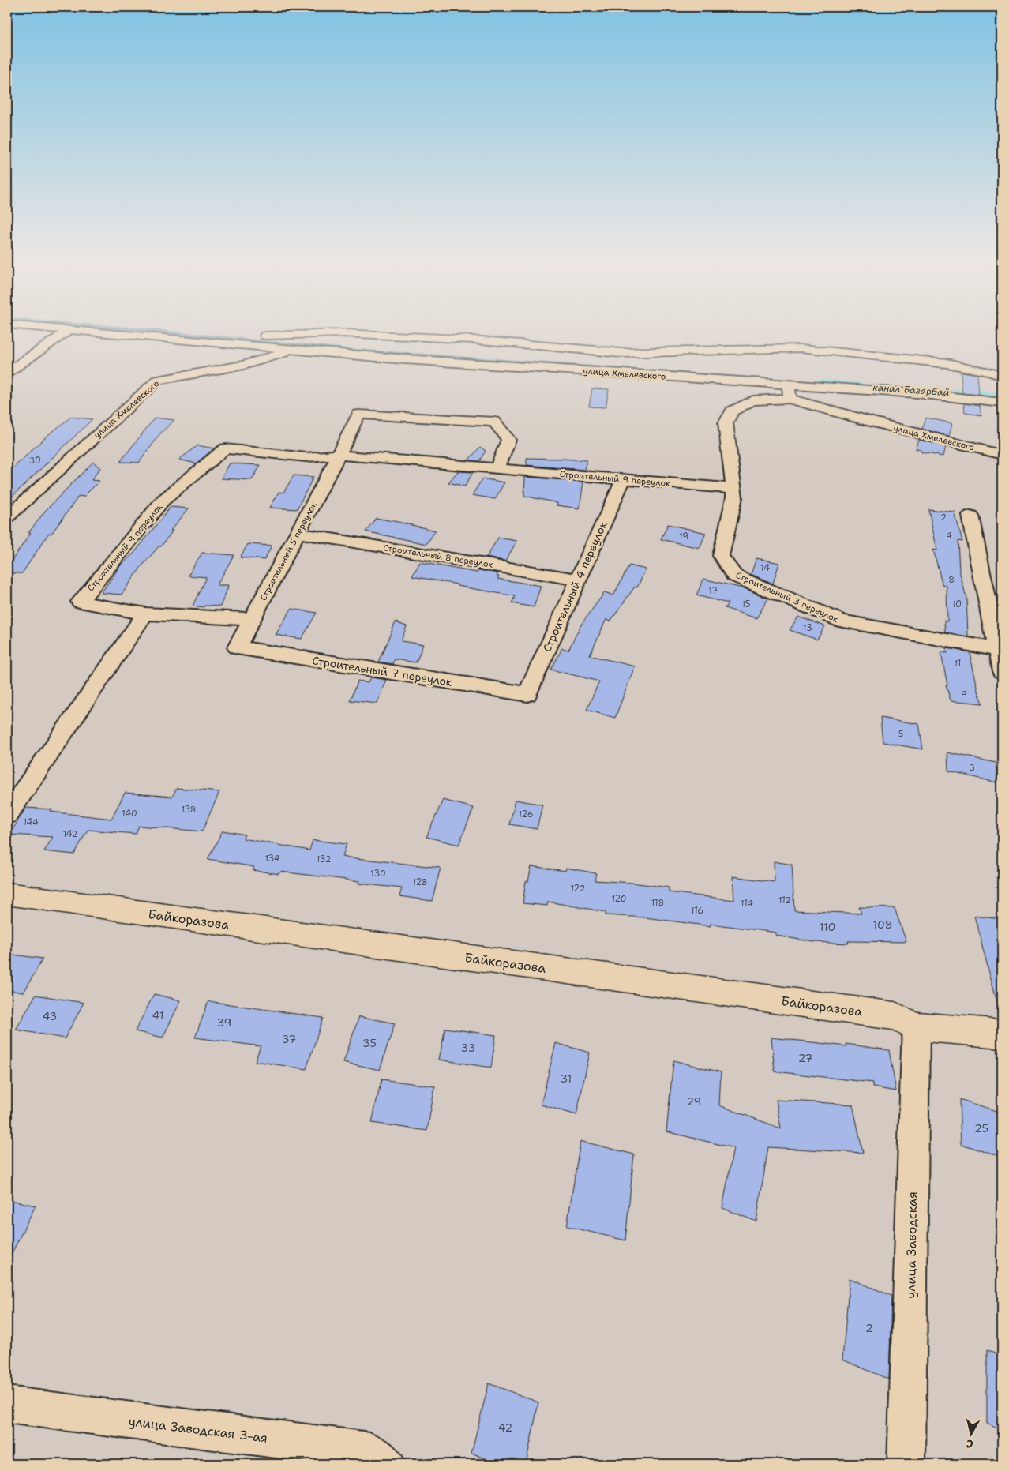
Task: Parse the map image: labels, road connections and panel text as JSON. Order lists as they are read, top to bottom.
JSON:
{
  "streets": {
    "street": [
      "улица Хмелевского",
      "Строительный 9 переулок",
      "Строительный 5 переулок",
      "Строительный 8 переулок",
      "Строительный 4 переулок",
      "Строительный 3 переулок",
      "Строительный 7 переулок",
      "Байкоразова",
      "улица Заводская",
      "улица Заводская 3-ая"
    ]
  },
  "crossings": [
    ["улица Хмелевского", "Строительный 3 переулок"],
    ["Строительный 9 переулок", "Строительный 5 переулок"],
    ["Строительный 9 переулок", "Строительный 4 переулок"],
    ["Строительный 9 переулок", "Строительный 3 переулок"],
    ["Строительный 5 переулок", "Строительный 8 переулок"],
    ["Строительный 5 переулок", "Строительный 7 переулок"],
    ["Строительный 8 переулок", "Строительный 4 переулок"],
    ["Строительный 4 переулок", "Строительный 7 переулок"],
    ["Байкоразова", "улица Заводская"]
  ],
  "water": ["канал Базарбай"],
  "house_numbers": [
    "30",
    "2",
    "4",
    "19",
    "14",
    "8",
    "17",
    "15",
    "10",
    "13",
    "11",
    "9",
    "5",
    "3",
    "138",
    "140",
    "126",
    "144",
    "142",
    "134",
    "132",
    "130",
    "128",
    "122",
    "120",
    "112",
    "118",
    "114",
    "116",
    "108",
    "110",
    "41",
    "43",
    "39",
    "37",
    "35",
    "33",
    "27",
    "31",
    "29",
    "25",
    "2",
    "42"
  ],
  "north": "bottom"
}
